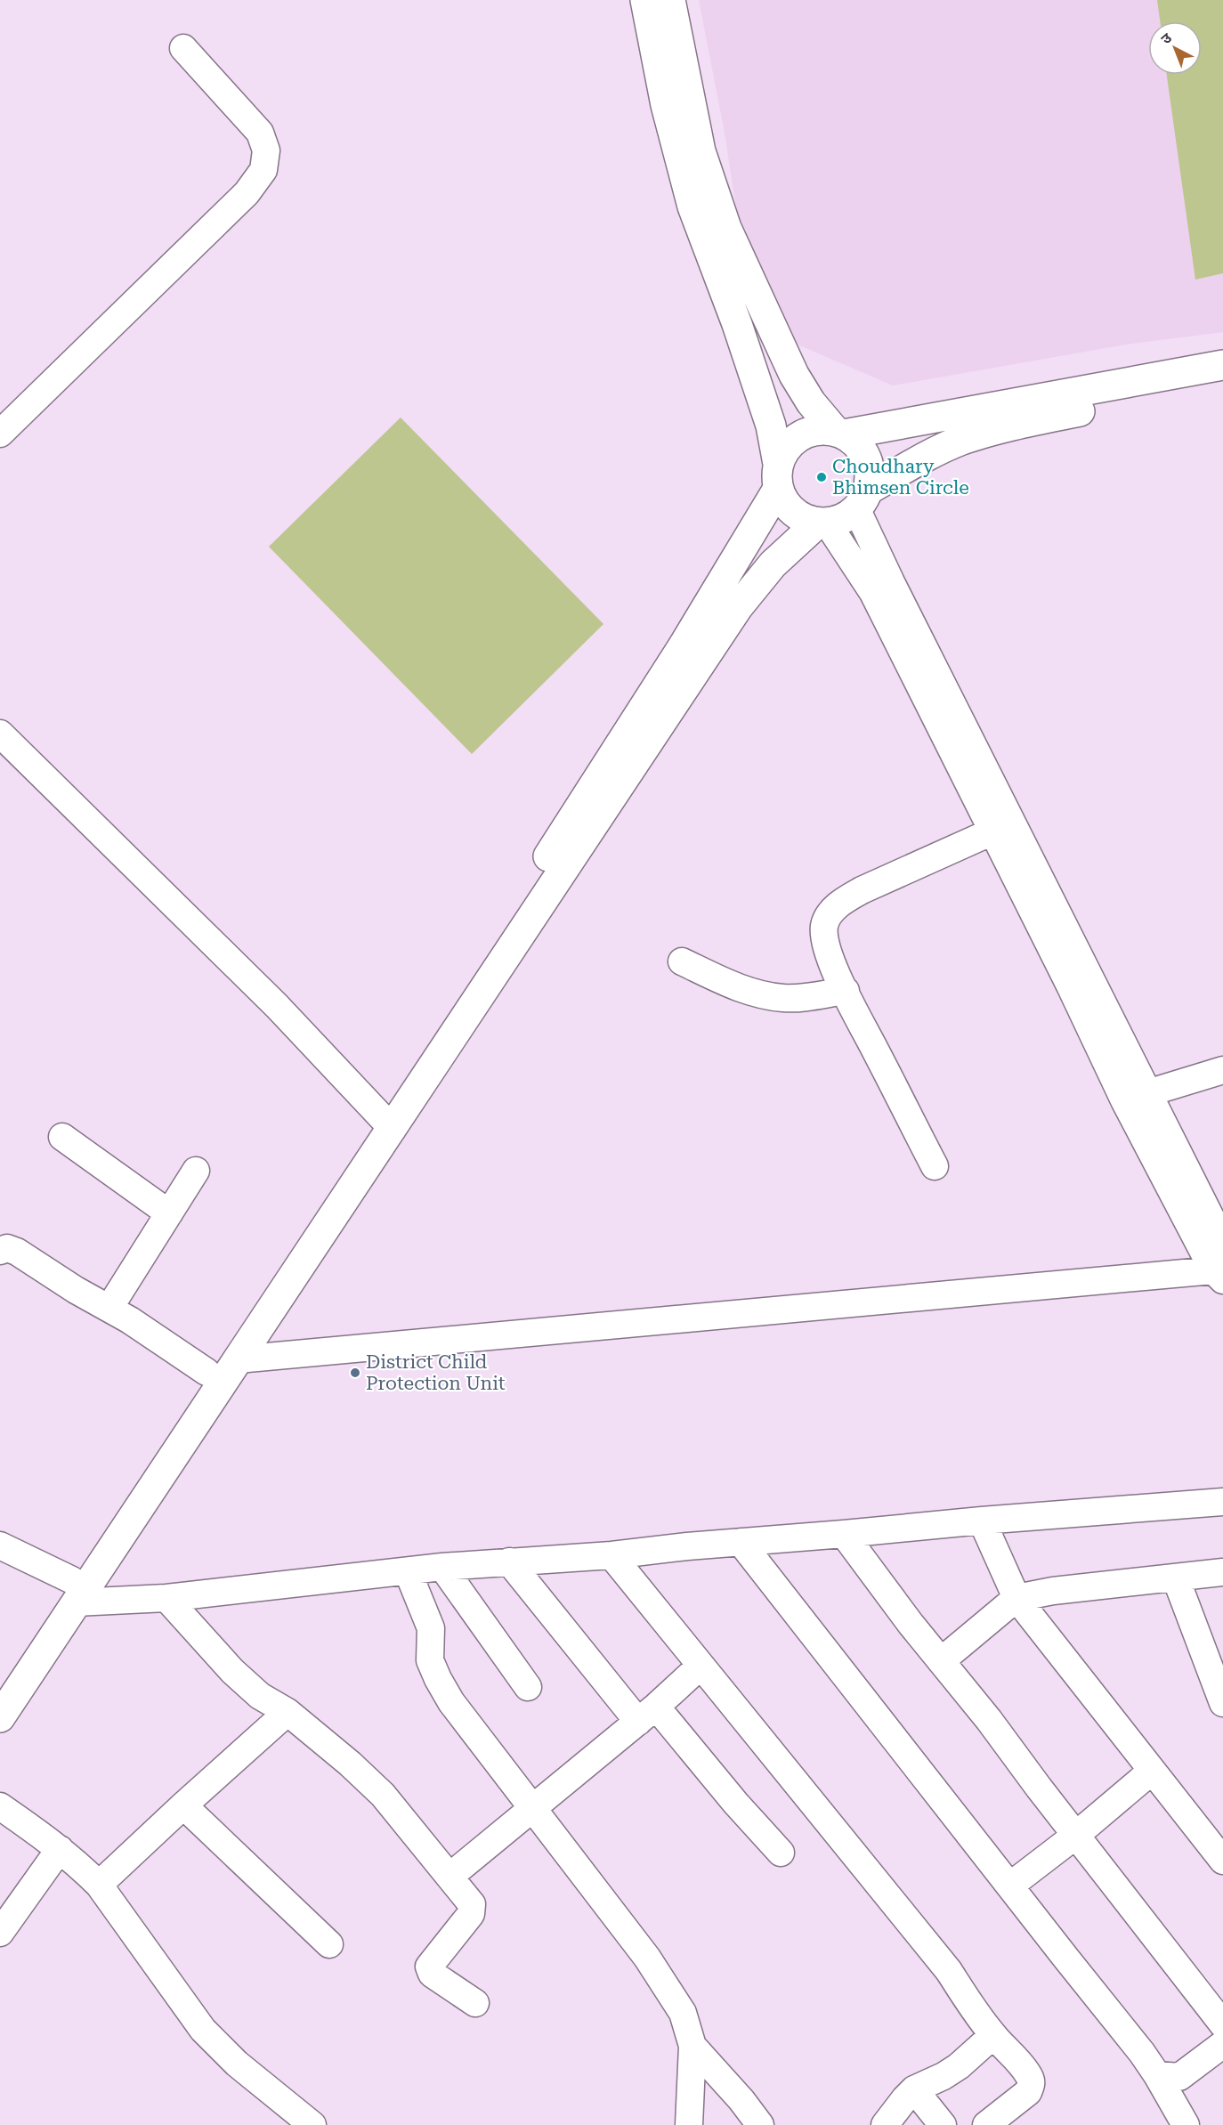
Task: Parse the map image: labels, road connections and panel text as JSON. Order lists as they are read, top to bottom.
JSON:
{
  "places": ["Choudhary Bhimsen Circle", "District Child Protection Unit"],
  "north": "top left"
}
